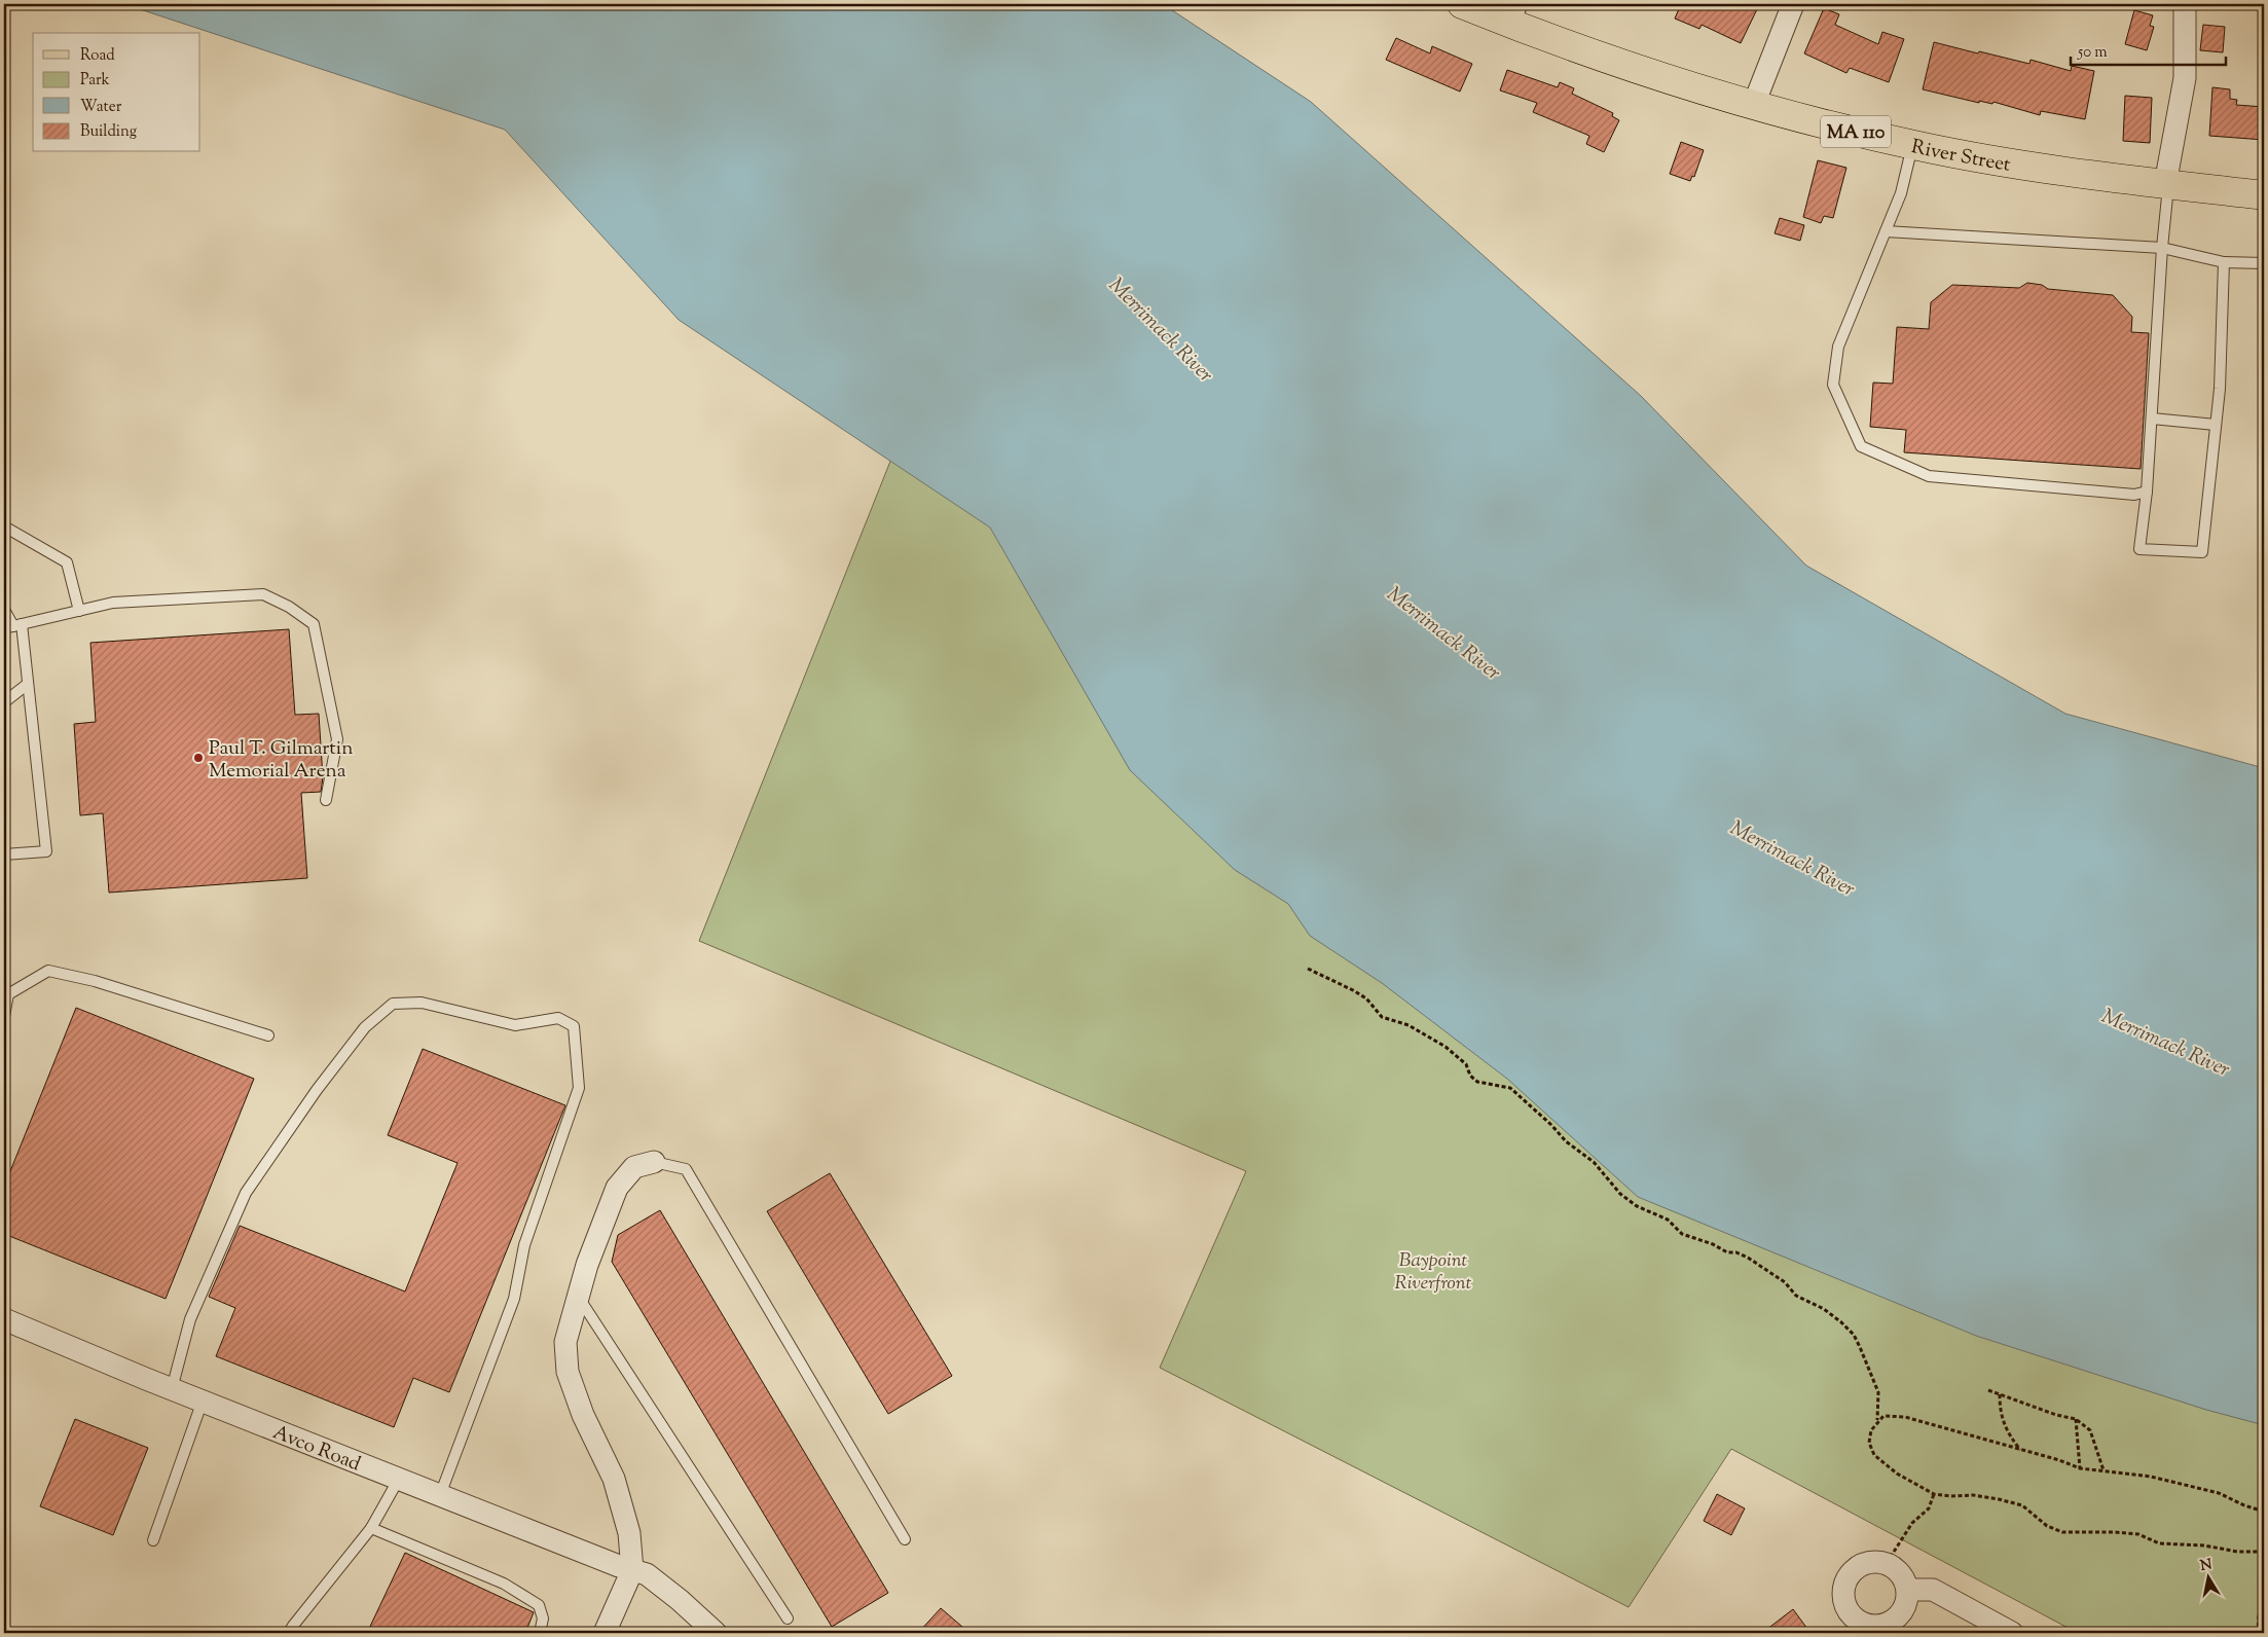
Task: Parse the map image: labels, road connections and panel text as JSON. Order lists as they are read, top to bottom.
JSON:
{
  "streets": {
    "main road": ["MA 110", "River Street"],
    "street": ["Avco Road"]
  },
  "water": ["Merrimack River"],
  "parks": ["Baypoint Riverfront"],
  "places": ["Paul T. Gilmartin Memorial Arena"],
  "legend": [
    "Road",
    "Park",
    "Water",
    "Building"
  ],
  "scale_bar": "50 m",
  "north": "top"
}
